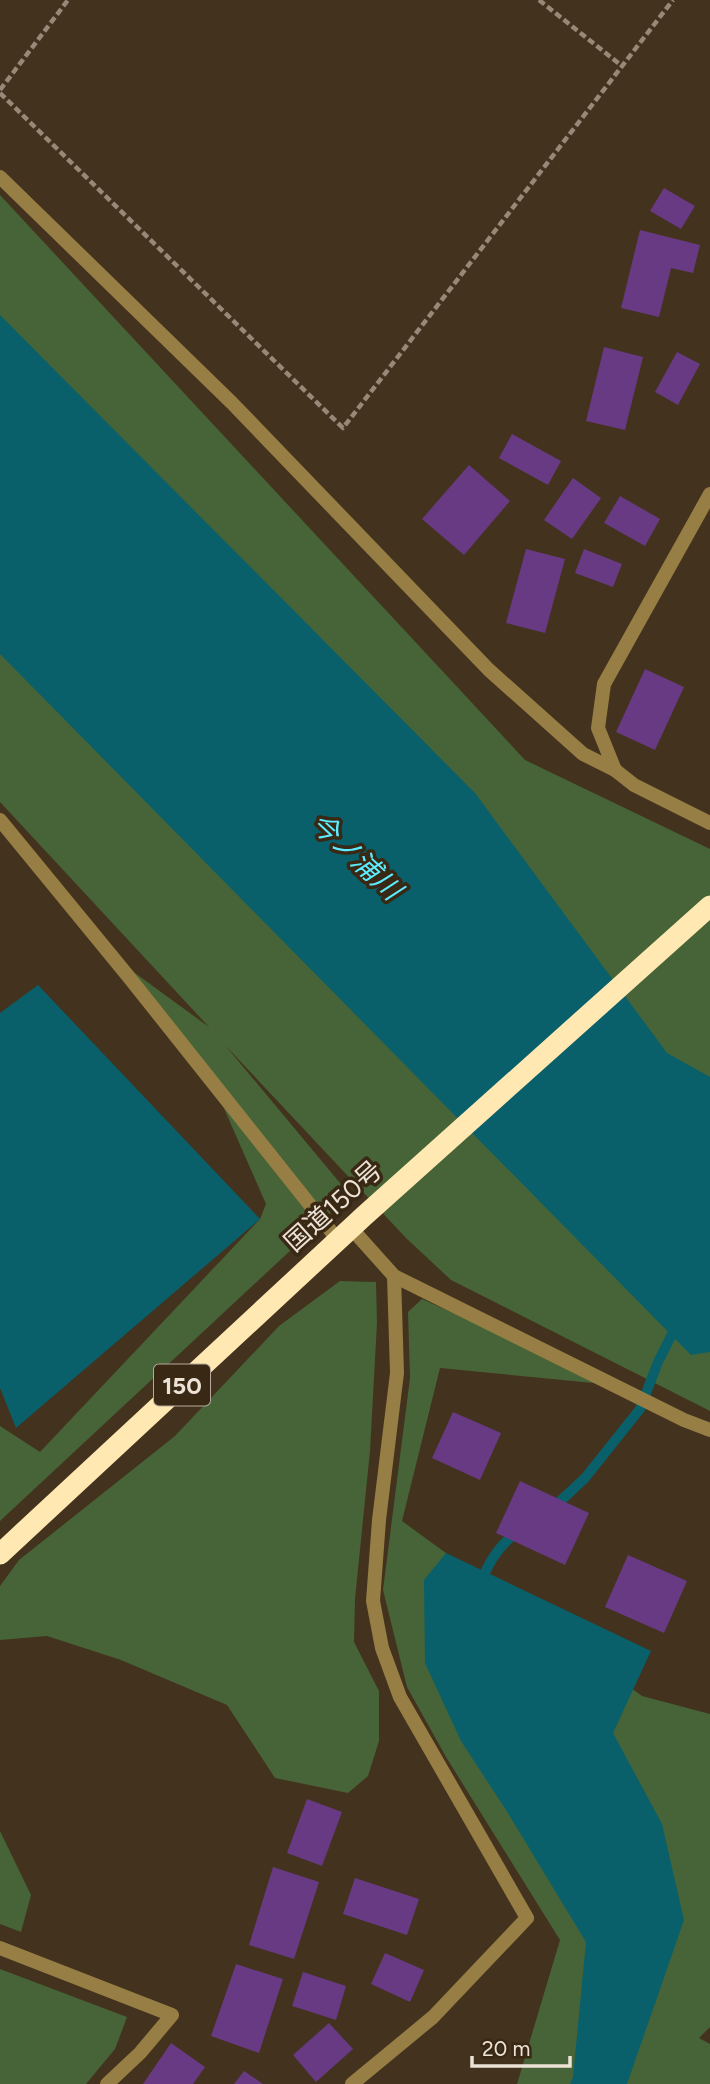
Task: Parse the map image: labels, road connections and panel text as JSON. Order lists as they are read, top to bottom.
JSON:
{
  "streets": {
    "highway": ["国道150号", "150"]
  },
  "water": ["今ノ浦川"],
  "scale_bar": "20 m"
}
